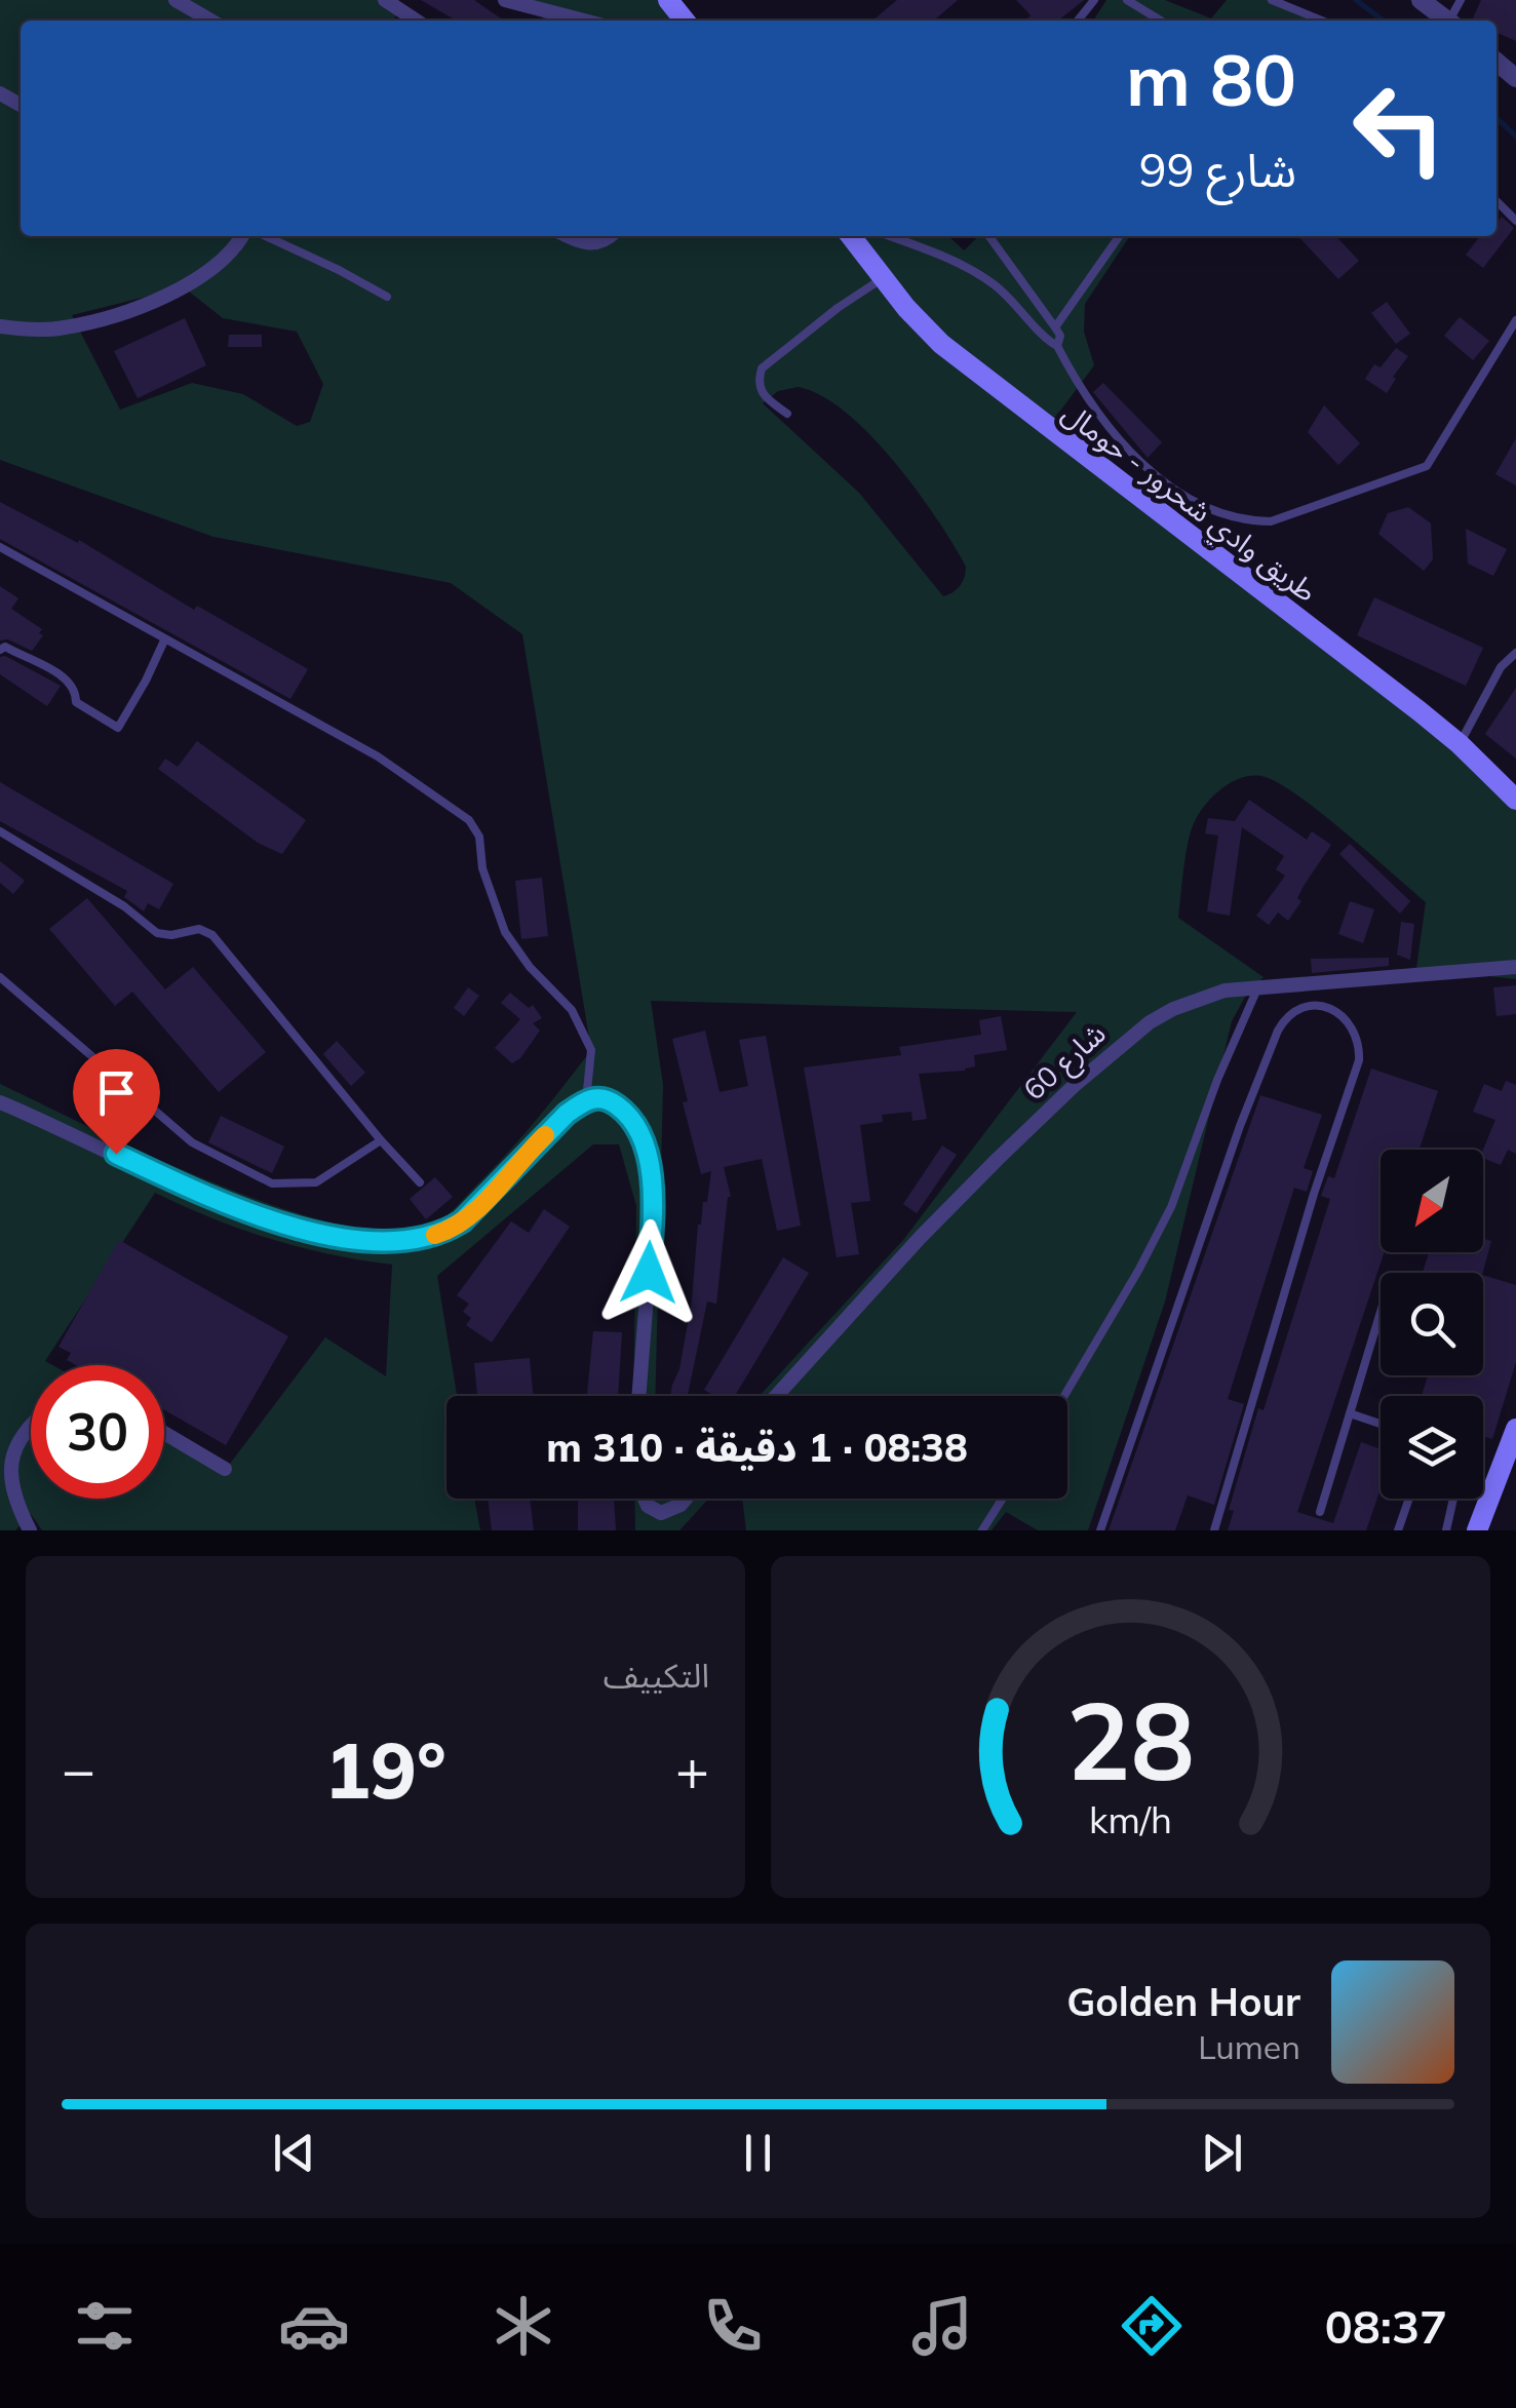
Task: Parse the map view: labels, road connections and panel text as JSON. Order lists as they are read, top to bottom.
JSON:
{
  "streets": {
    "main road": ["طريق وادي شحرور - حومال"],
    "street": ["شارع 60"]
  },
  "north": "bottom left",
  "page": {
    "turn": ["80 m", "شارع 99"],
    "limit": "30",
    "trip": "08:38 · 1 دقيقة · 310 m",
    "tile": "التكييف",
    "heat": ["−", "19°", "+"],
    "song": ["Golden Hour", "Lumen"],
    "tabs": "08:37",
    "gauge": ["28", "km/h"]
  }
}
